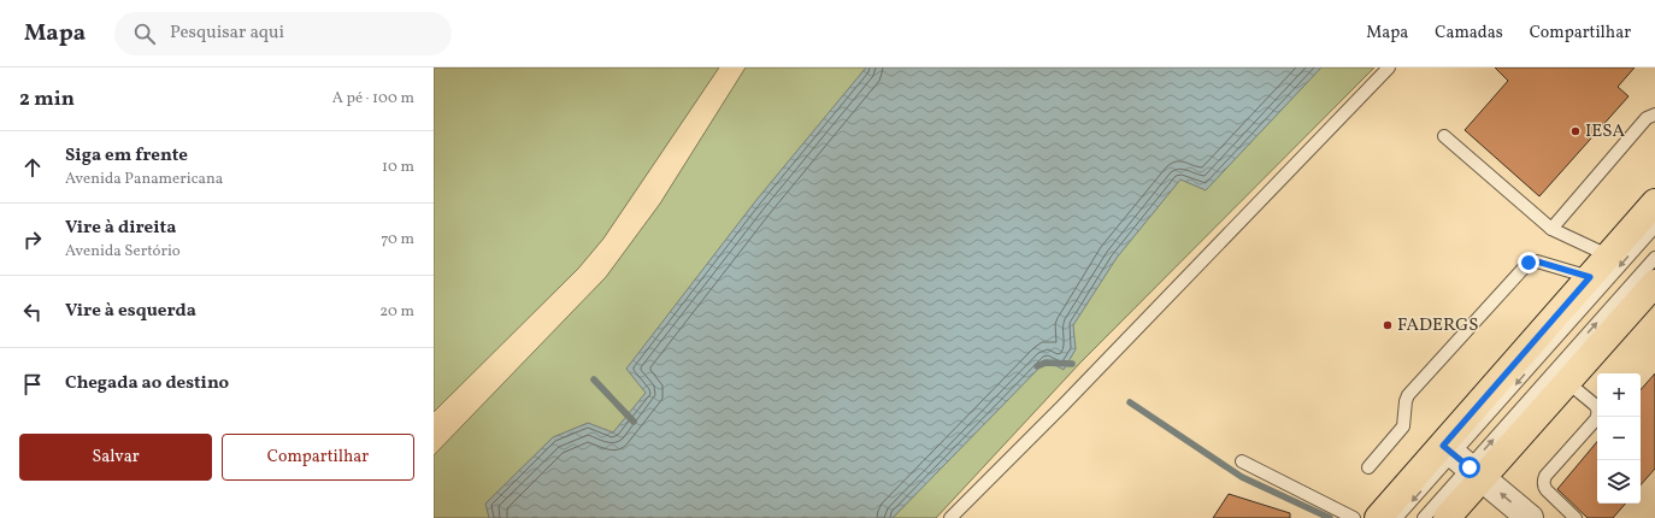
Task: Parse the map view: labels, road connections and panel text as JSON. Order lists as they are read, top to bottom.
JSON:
{
  "places": ["IESA", "FADERGS"],
  "page": {
    "header": "Mapa",
    "search": "Pesquisar aqui",
    "nav": ["Mapa", "Camadas", "Compartilhar"],
    "heading": ["2 min", "A pé · 100 m"],
    "list": [
      ["Siga em frente", "Avenida Panamericana", "10 m"],
      ["Vire à direita", "Avenida Sertório", "70 m"],
      ["Vire à esquerda", "20 m"],
      "Chegada ao destino"
    ],
    "map_buttons": ["+", "−"],
    "buttons": ["Salvar", "Compartilhar"]
  }
}
